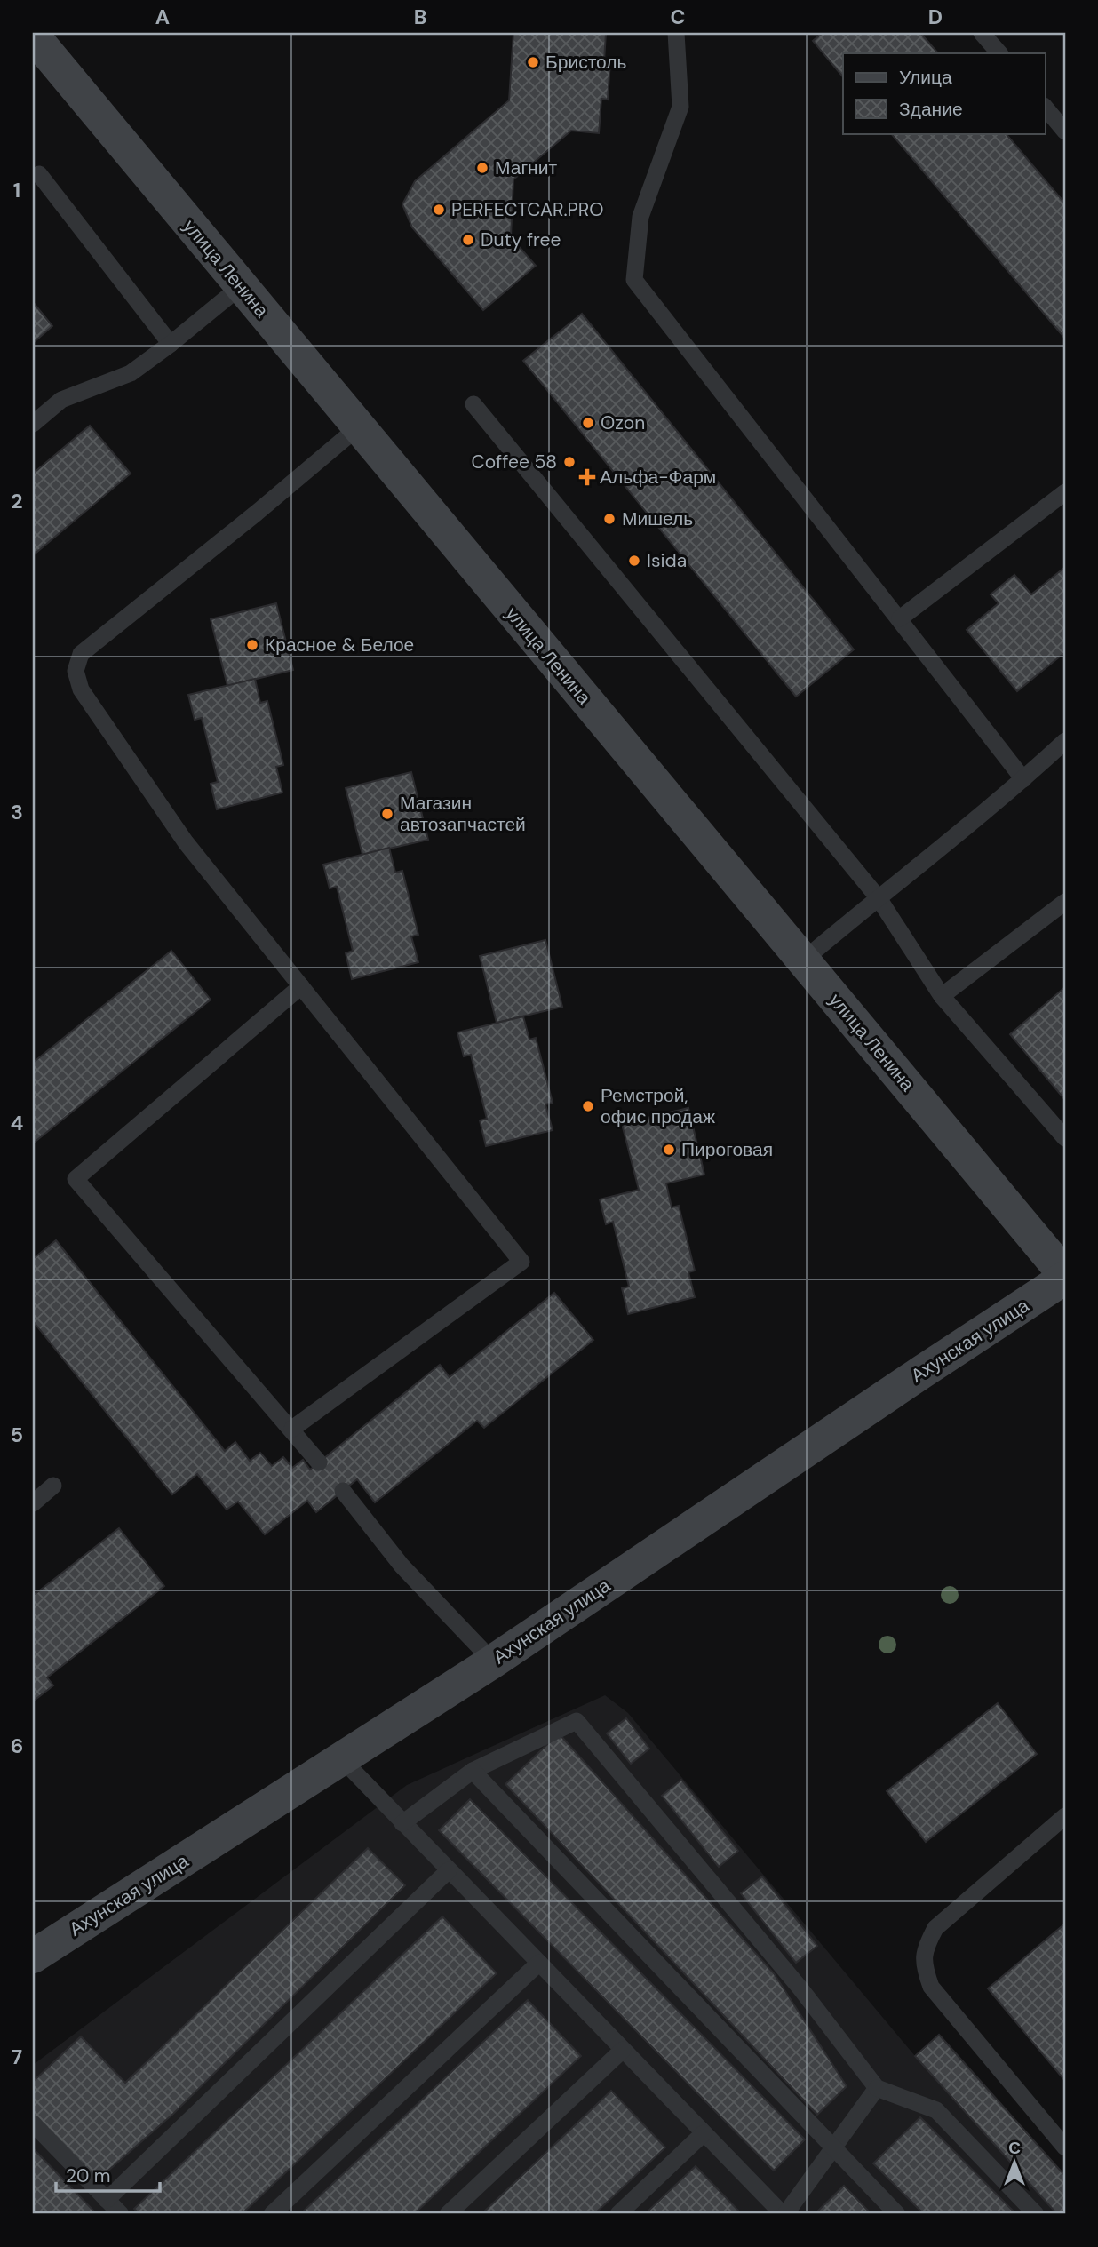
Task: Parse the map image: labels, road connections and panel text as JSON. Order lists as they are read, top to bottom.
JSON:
{
  "streets": {
    "main road": ["улица Ленина", "Ахунская улица"]
  },
  "crossings": [
    ["улица Ленина", "Ахунская улица"]
  ],
  "places": {
    "other": [
      "Бристоль",
      "Магнит",
      "PERFECTCAR.PRO",
      "Duty free",
      "Ozon",
      "Coffee 58",
      "Мишель",
      "Isida",
      "Красное & Белое",
      "Магазин автозапчастей",
      "Ремстрой, офис продаж",
      "Пироговая"
    ],
    "health": ["Альфа-Фарм"]
  },
  "legend": ["Улица", "Здание"],
  "scale_bar": "20 m",
  "north": "top",
  "grid": {
    "columns": [
      "A",
      "B",
      "C",
      "D"
    ],
    "rows": [
      "1",
      "2",
      "3",
      "4",
      "5",
      "6",
      "7"
    ]
  }
}
